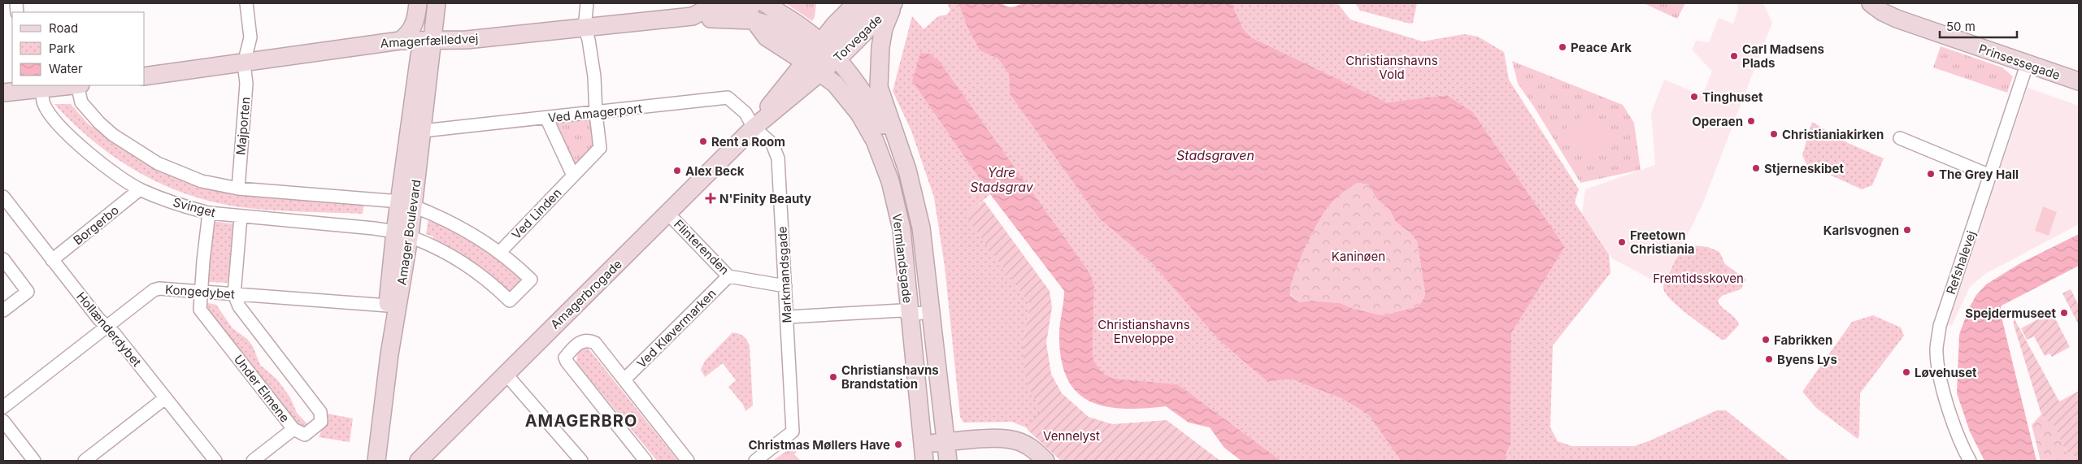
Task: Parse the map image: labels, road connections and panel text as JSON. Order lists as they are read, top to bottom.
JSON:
{
  "streets": {
    "street": [
      "Torvegade",
      "Amagerfælledvej",
      "Prinsessegade",
      "Ved Amagerport",
      "Majporten",
      "Svinget",
      "Ved Linden",
      "Borgerbo",
      "Amager Boulevard",
      "Flinterenden",
      "Vermlandsgade",
      "Refshalevej",
      "Markmandsgade",
      "Kongedybet",
      "Amagerbrogade",
      "Ved Kløvermarken",
      "Hollænderdybet",
      "Under Elmene"
    ]
  },
  "crossings": [
    ["Torvegade", "Vermlandsgade"],
    ["Torvegade", "Amagerbrogade"],
    ["Amagerfælledvej", "Majporten"],
    ["Amagerfælledvej", "Ved Linden"],
    ["Amagerfælledvej", "Amager Boulevard"],
    ["Prinsessegade", "Refshalevej"],
    ["Ved Amagerport", "Ved Linden"],
    ["Ved Amagerport", "Amager Boulevard"],
    ["Ved Amagerport", "Markmandsgade"],
    ["Ved Amagerport", "Amagerbrogade"],
    ["Majporten", "Svinget"],
    ["Svinget", "Ved Linden"],
    ["Svinget", "Borgerbo"],
    ["Svinget", "Amager Boulevard"],
    ["Svinget", "Under Elmene"],
    ["Borgerbo", "Hollænderdybet"],
    ["Amager Boulevard", "Kongedybet"],
    ["Flinterenden", "Markmandsgade"],
    ["Flinterenden", "Amagerbrogade"],
    ["Flinterenden", "Ved Kløvermarken"],
    ["Vermlandsgade", "Markmandsgade"],
    ["Vermlandsgade", "Amagerbrogade"],
    ["Markmandsgade", "Amagerbrogade"],
    ["Kongedybet", "Hollænderdybet"],
    ["Kongedybet", "Under Elmene"]
  ],
  "districts": ["AMAGERBRO"],
  "water": ["Stadsgraven", "Ydre Stadsgrav"],
  "parks": [
    "Christianshavns Vold",
    "Kaninøen",
    "Fremtidsskoven",
    "Christianshavns Enveloppe",
    "Vennelyst"
  ],
  "places": {
    "other": [
      "Peace Ark",
      "Carl Madsens Plads",
      "Tinghuset",
      "Operaen",
      "Christianiakirken",
      "Rent a Room",
      "Stjerneskibet",
      "Alex Beck",
      "The Grey Hall",
      "Karlsvognen",
      "Freetown Christiania",
      "Spejdermuseet",
      "Fabrikken",
      "Byens Lys",
      "Løvehuset",
      "Christianshavns Brandstation",
      "Christmas Møllers Have"
    ],
    "health": ["N'Finity Beauty"]
  },
  "legend": ["Road", "Park", "Water"],
  "scale_bar": "50 m"
}
